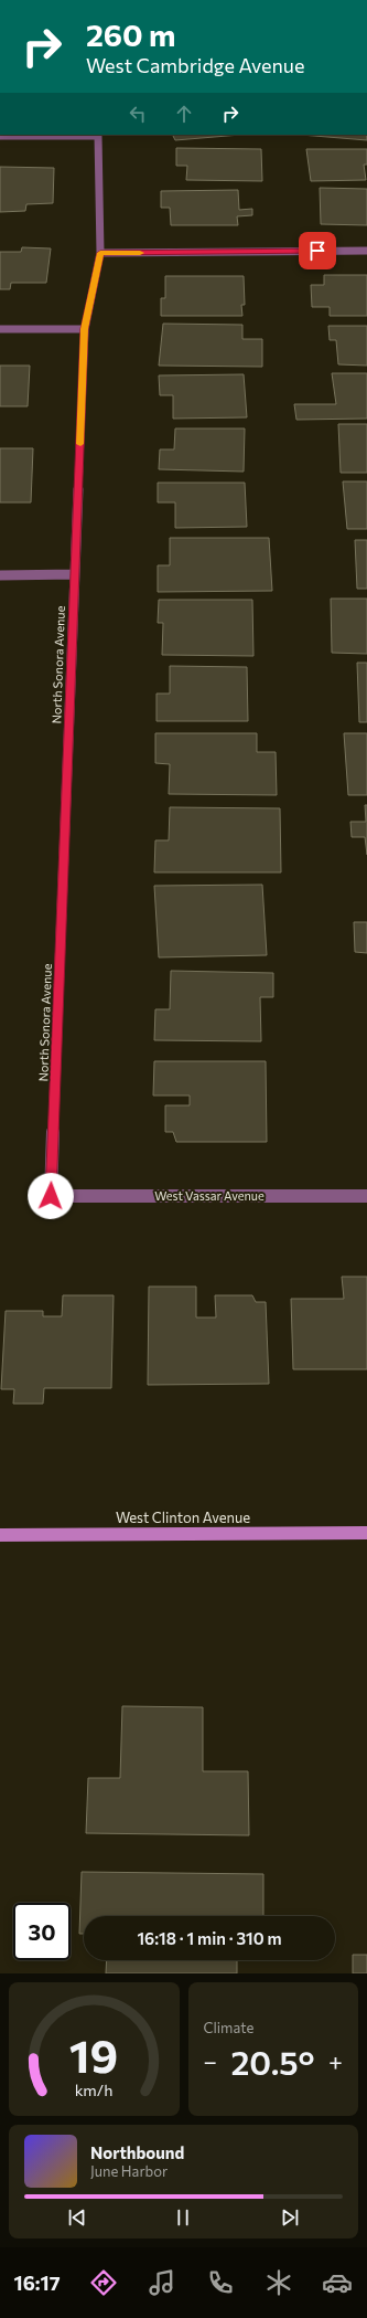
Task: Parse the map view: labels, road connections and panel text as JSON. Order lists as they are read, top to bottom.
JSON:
{
  "streets": {
    "main road": ["West Clinton Avenue"],
    "street": ["North Sonora Avenue", "West Vassar Avenue"]
  },
  "crossings": [
    ["North Sonora Avenue", "West Vassar Avenue"]
  ],
  "page": {
    "turn": ["260 m", "West Cambridge Avenue"],
    "limit": "30",
    "trip": "16:18 · 1 min · 310 m",
    "tile": "Climate",
    "heat": ["−", "20.5°", "+"],
    "song": ["Northbound", "June Harbor"],
    "tabs": "16:17",
    "gauge": ["19", "km/h"]
  }
}
